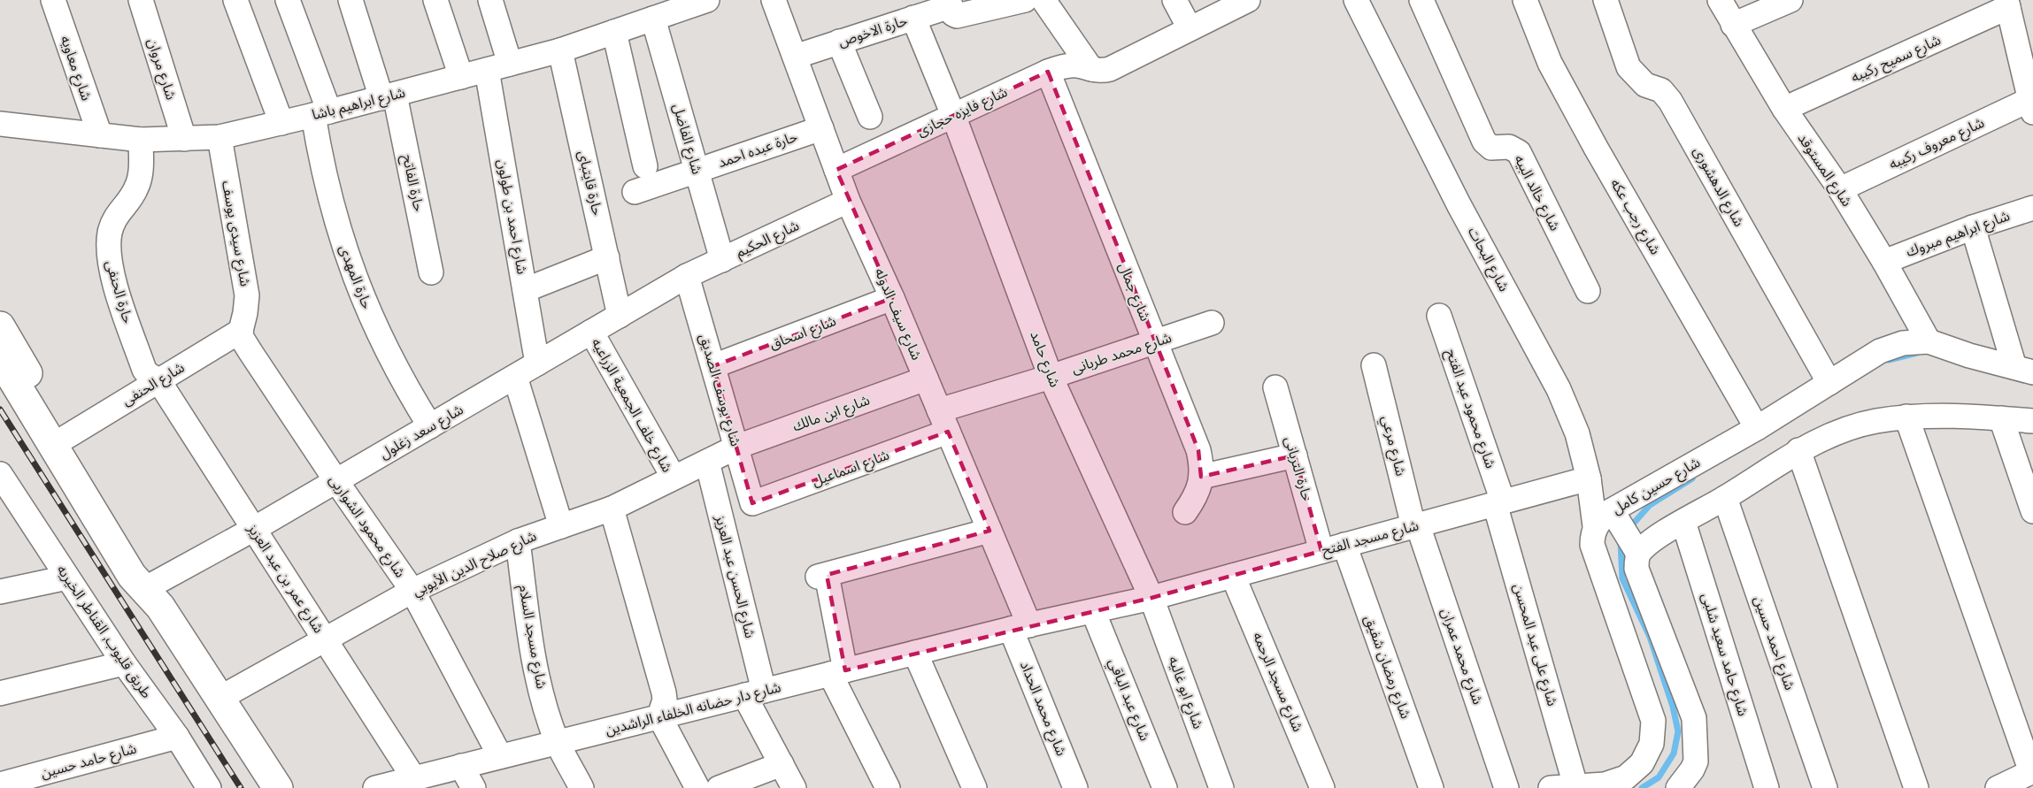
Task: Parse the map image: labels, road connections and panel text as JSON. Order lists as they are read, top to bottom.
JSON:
{
  "streets": {
    "street": [
      "حارة الاخوص",
      "شارع سميح ركيبه",
      "شارع معاويه",
      "شارع مروان",
      "شارع ابراهيم باشا",
      "شارع فايزه حجازى",
      "شارع الفاضل",
      "شارع معروف ركيبه",
      "حارة عبده احمد",
      "شارع المستوقد",
      "حارة الفاتح",
      "حارة قايتباى",
      "شارع الدهشورى",
      "شارع خالد البيه",
      "شارع احمد بن طولون",
      "شارع رجب عكه",
      "شارع سيدى يوسف",
      "شارع ابراهيم مبروك",
      "شارع الحكيم",
      "شارع البحات",
      "حارة المهدى",
      "حارة الحنفى",
      "شارع جمال",
      "شارع سيف الدوله",
      "شارع اسحاق",
      "شارع محمد طربانى",
      "شارع حامد",
      "شارع الحنفى",
      "شارع يوسف الصديق",
      "شارع خلف الجمعية الزراعيه",
      "شارع محمود عبد الفتح",
      "شارع ابن مالك",
      "شارع سعد زغلول",
      "شارع مرعي",
      "شارع اسماعيل",
      "حارة التربانى",
      "شارع حسين كامل",
      "شارع محمود الشواربى",
      "شارع مسجد الفتح",
      "شارع صلاح الدين الأيوبي",
      "شارع الحسن عبد العزيز",
      "شارع عمر بن عبد العزيز",
      "طريق قليوب, القناطر الخيريه",
      "شارع مسجد السلام",
      "شارع احمد حسين",
      "شارع على عبد المحسن",
      "شارع حامد سعيد شلبى",
      "شارع محمد عمران",
      "شارع رمضان شفيق",
      "شارع مسجد الرحمه",
      "شارع ابو غاليه",
      "شارع عبد الباقي",
      "شارع دار حضانه الخلفاء الراشدين",
      "شارع محمد الحداد",
      "شارع حامد حسين"
    ]
  },
  "crossings": [
    ["حارة الاخوص", "شارع سيف الدوله"],
    ["حارة الاخوص", "شارع حامد"],
    ["شارع سميح ركيبه", "شارع المستوقد"],
    ["شارع معاويه", "شارع ابراهيم باشا"],
    ["شارع مروان", "شارع ابراهيم باشا"],
    ["شارع ابراهيم باشا", "شارع الفاضل"],
    ["شارع ابراهيم باشا", "حارة الفاتح"],
    ["شارع ابراهيم باشا", "حارة قايتباى"],
    ["شارع ابراهيم باشا", "شارع احمد بن طولون"],
    ["شارع ابراهيم باشا", "شارع سيدى يوسف"],
    ["شارع ابراهيم باشا", "حارة المهدى"],
    ["شارع ابراهيم باشا", "حارة الحنفى"],
    ["شارع فايزه حجازى", "شارع جمال"],
    ["شارع فايزه حجازى", "شارع سيف الدوله"],
    ["شارع فايزه حجازى", "شارع حامد"],
    ["شارع الفاضل", "حارة عبده احمد"],
    ["شارع الفاضل", "شارع الحكيم"],
    ["شارع معروف ركيبه", "شارع المستوقد"],
    ["حارة عبده احمد", "شارع سيف الدوله"],
    ["شارع المستوقد", "شارع ابراهيم مبروك"],
    ["شارع المستوقد", "شارع حسين كامل"],
    ["حارة قايتباى", "شارع سعد زغلول"],
    ["شارع الدهشورى", "شارع حسين كامل"],
    ["شارع احمد بن طولون", "شارع سعد زغلول"],
    ["شارع رجب عكه", "شارع حسين كامل"],
    ["شارع سيدى يوسف", "شارع الحنفى"],
    ["شارع سيدى يوسف", "شارع محمود الشواربى"],
    ["شارع الحكيم", "شارع سيف الدوله"],
    ["شارع الحكيم", "شارع يوسف الصديق"],
    ["شارع الحكيم", "شارع سعد زغلول"],
    ["شارع البحات", "شارع حسين كامل"],
    ["شارع البحات", "شارع مسجد الفتح"],
    ["حارة المهدى", "شارع سعد زغلول"],
    ["حارة الحنفى", "شارع الحنفى"],
    ["حارة الحنفى", "شارع عمر بن عبد العزيز"],
    ["شارع جمال", "شارع محمد طربانى"],
    ["شارع سيف الدوله", "شارع اسحاق"],
    ["شارع سيف الدوله", "شارع محمد طربانى"],
    ["شارع سيف الدوله", "شارع ابن مالك"],
    ["شارع سيف الدوله", "شارع اسماعيل"],
    ["شارع سيف الدوله", "شارع دار حضانه الخلفاء الراشدين"],
    ["شارع سيف الدوله", "شارع محمد الحداد"],
    ["شارع اسحاق", "شارع يوسف الصديق"],
    ["شارع محمد طربانى", "شارع حامد"],
    ["شارع محمد طربانى", "شارع اسماعيل"],
    ["شارع حامد", "شارع مسجد الفتح"],
    ["شارع حامد", "شارع ابو غاليه"],
    ["شارع الحنفى", "شارع محمود الشواربى"],
    ["شارع الحنفى", "شارع عمر بن عبد العزيز"],
    ["شارع يوسف الصديق", "شارع ابن مالك"],
    ["شارع يوسف الصديق", "شارع سعد زغلول"],
    ["شارع يوسف الصديق", "شارع اسماعيل"],
    ["شارع يوسف الصديق", "شارع صلاح الدين الأيوبي"],
    ["شارع خلف الجمعية الزراعيه", "شارع سعد زغلول"],
    ["شارع خلف الجمعية الزراعيه", "شارع صلاح الدين الأيوبي"],
    ["شارع محمود عبد الفتح", "شارع مسجد الفتح"],
    ["شارع محمود عبد الفتح", "شارع على عبد المحسن"],
    ["شارع ابن مالك", "شارع صلاح الدين الأيوبي"],
    ["شارع سعد زغلول", "شارع محمود الشواربى"],
    ["شارع سعد زغلول", "شارع عمر بن عبد العزيز"],
    ["شارع مرعي", "شارع مسجد الفتح"],
    ["شارع مرعي", "شارع محمد عمران"],
    ["حارة التربانى", "شارع مسجد الفتح"],
    ["شارع محمود الشواربى", "شارع صلاح الدين الأيوبي"],
    ["شارع محمود الشواربى", "شارع دار حضانه الخلفاء الراشدين"],
    ["شارع مسجد الفتح", "شارع على عبد المحسن"],
    ["شارع مسجد الفتح", "شارع محمد عمران"],
    ["شارع مسجد الفتح", "شارع رمضان شفيق"],
    ["شارع مسجد الفتح", "شارع مسجد الرحمه"],
    ["شارع مسجد الفتح", "شارع ابو غاليه"],
    ["شارع مسجد الفتح", "شارع عبد الباقي"],
    ["شارع مسجد الفتح", "شارع دار حضانه الخلفاء الراشدين"],
    ["شارع صلاح الدين الأيوبي", "شارع الحسن عبد العزيز"],
    ["شارع صلاح الدين الأيوبي", "شارع عمر بن عبد العزيز"],
    ["شارع صلاح الدين الأيوبي", "شارع مسجد السلام"],
    ["شارع الحسن عبد العزيز", "شارع دار حضانه الخلفاء الراشدين"],
    ["شارع عمر بن عبد العزيز", "شارع دار حضانه الخلفاء الراشدين"],
    ["طريق قليوب, القناطر الخيريه", "شارع حامد حسين"],
    ["شارع مسجد السلام", "شارع دار حضانه الخلفاء الراشدين"],
    ["شارع عبد الباقي", "شارع دار حضانه الخلفاء الراشدين"],
    ["شارع دار حضانه الخلفاء الراشدين", "شارع محمد الحداد"]
  ]
}
